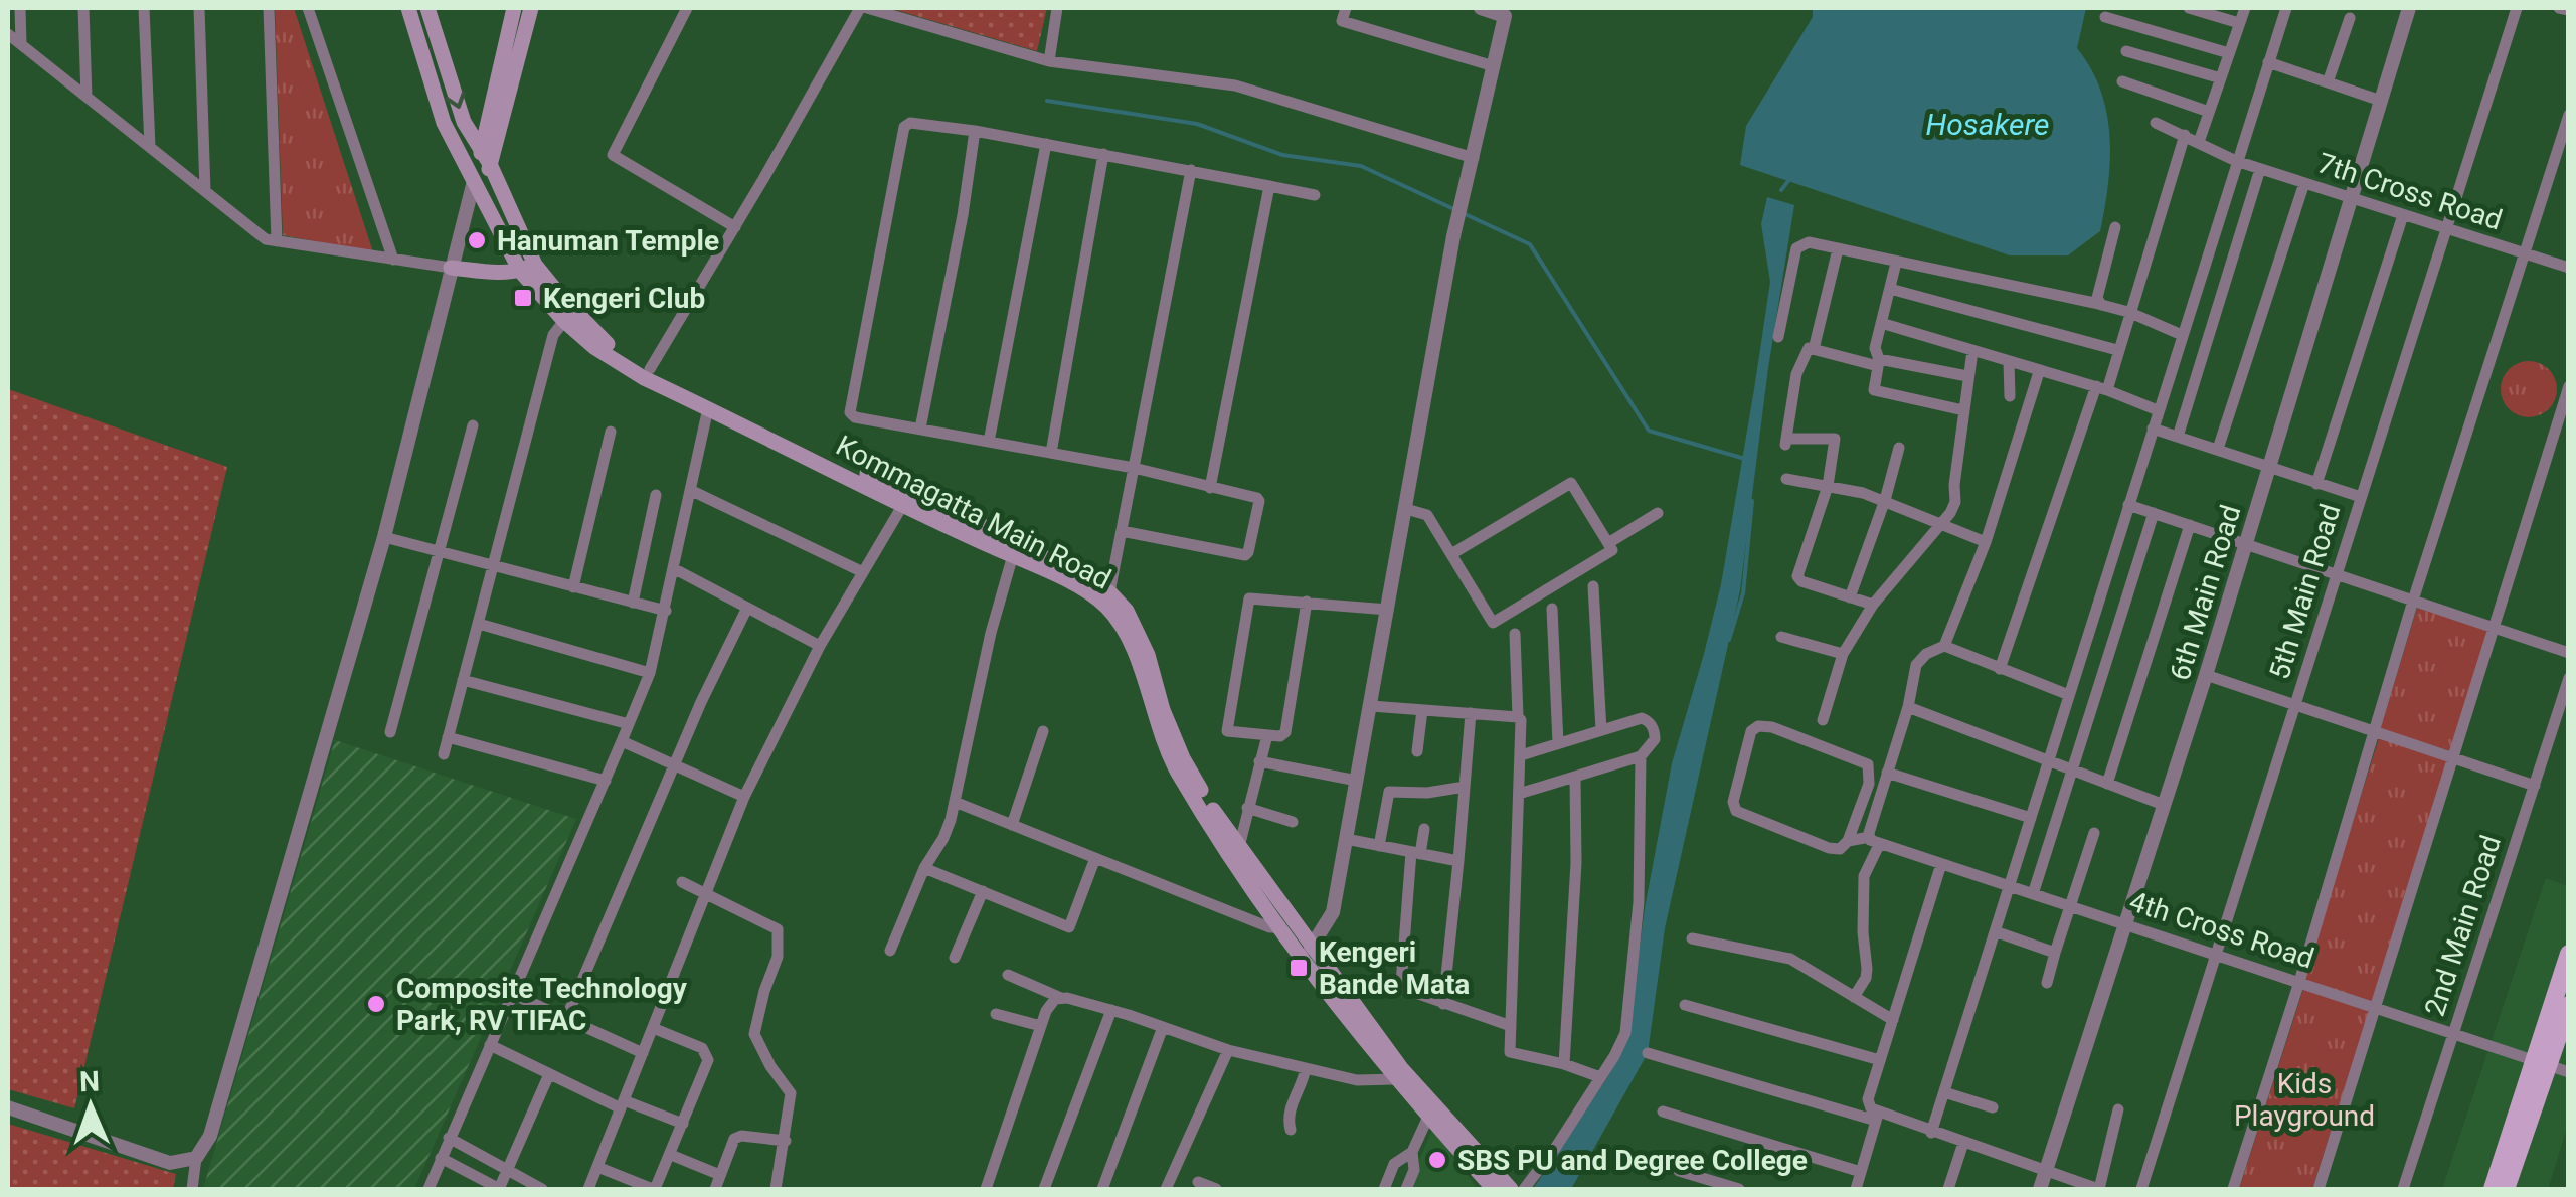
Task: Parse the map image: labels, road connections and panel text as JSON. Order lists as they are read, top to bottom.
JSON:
{
  "streets": {
    "main road": ["Kommagatta Main Road"],
    "street": [
      "7th Cross Road",
      "5th Main Road",
      "6th Main Road",
      "2nd Main Road",
      "4th Cross Road"
    ]
  },
  "crossings": [
    ["7th Cross Road", "5th Main Road"],
    ["7th Cross Road", "6th Main Road"],
    ["5th Main Road", "4th Cross Road"],
    ["6th Main Road", "4th Cross Road"],
    ["2nd Main Road", "4th Cross Road"]
  ],
  "water": ["Hosakere"],
  "parks": ["Kids Playground"],
  "places": {
    "other": ["Hanuman Temple", "Composite Technology Park, RV TIFAC", "SBS PU and Degree College"],
    "transit": ["Kengeri Club", "Kengeri Bande Mata"]
  },
  "north": "top"
}
